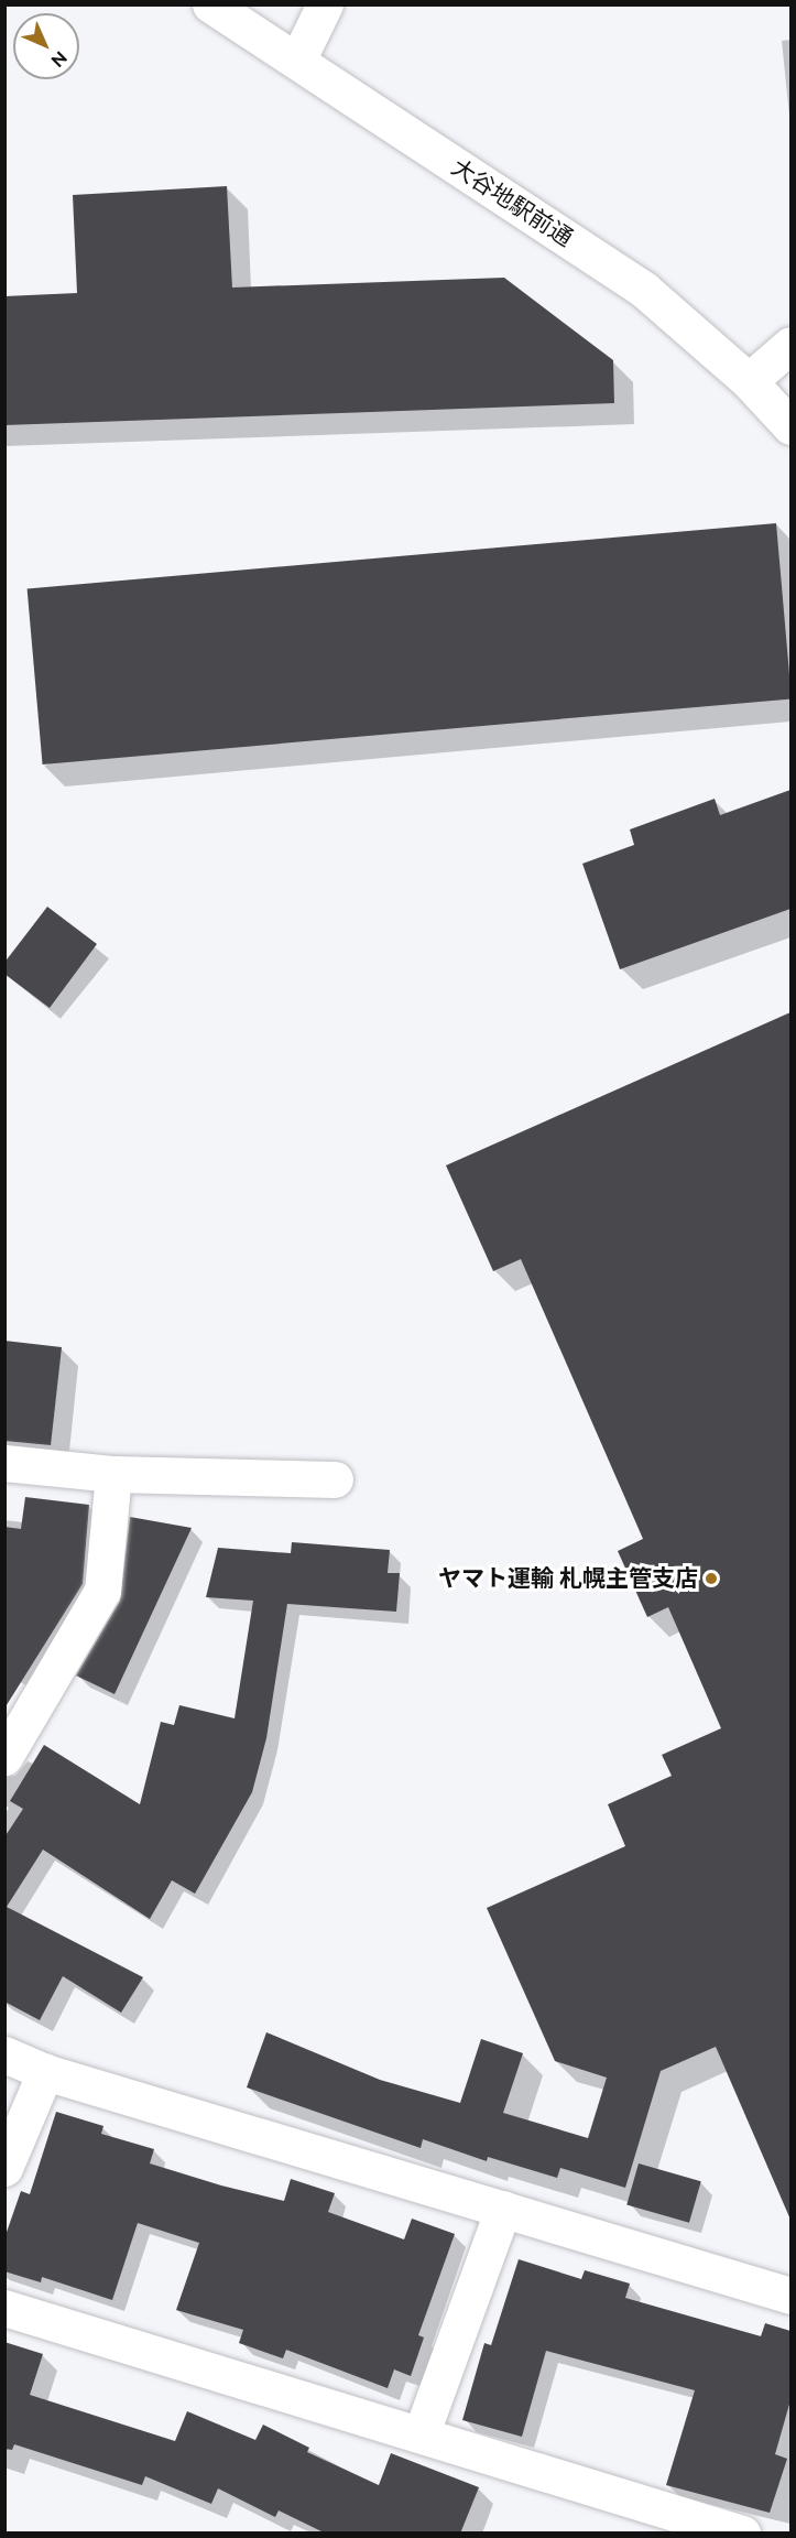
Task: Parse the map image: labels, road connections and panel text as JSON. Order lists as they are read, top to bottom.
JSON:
{
  "streets": {
    "street": ["大谷地駅前通"]
  },
  "places": ["ヤマト運輸 札幌主管支店"],
  "north": "bottom right"
}
